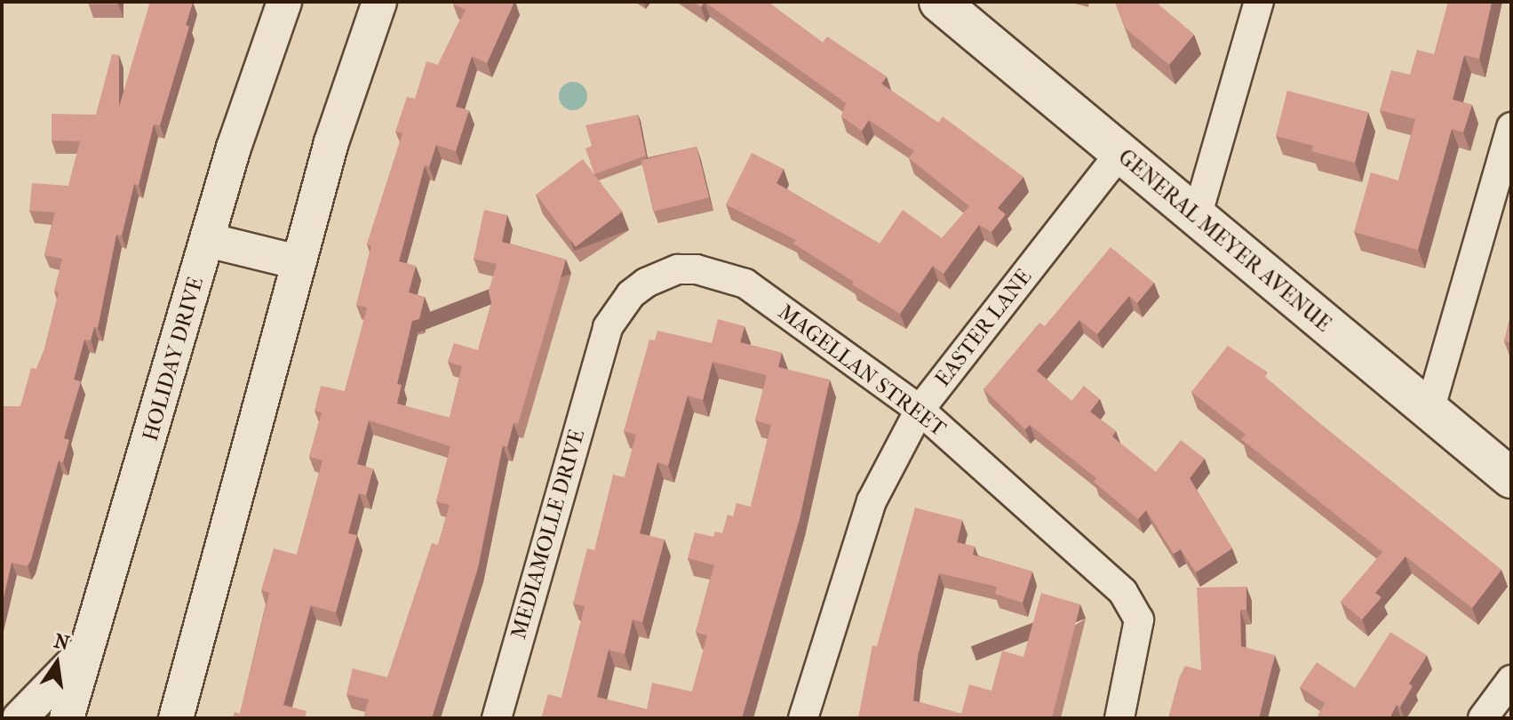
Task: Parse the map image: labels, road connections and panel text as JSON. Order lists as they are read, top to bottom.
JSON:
{
  "streets": {
    "main road": ["GENERAL MEYER AVENUE"],
    "street": [
      "EASTER LANE",
      "HOLIDAY DRIVE",
      "MAGELLAN STREET",
      "MEDIAMOLLE DRIVE"
    ]
  },
  "crossings": [
    ["GENERAL MEYER AVENUE", "EASTER LANE"],
    ["EASTER LANE", "MAGELLAN STREET"],
    ["MAGELLAN STREET", "MEDIAMOLLE DRIVE"]
  ],
  "north": "top"
}
